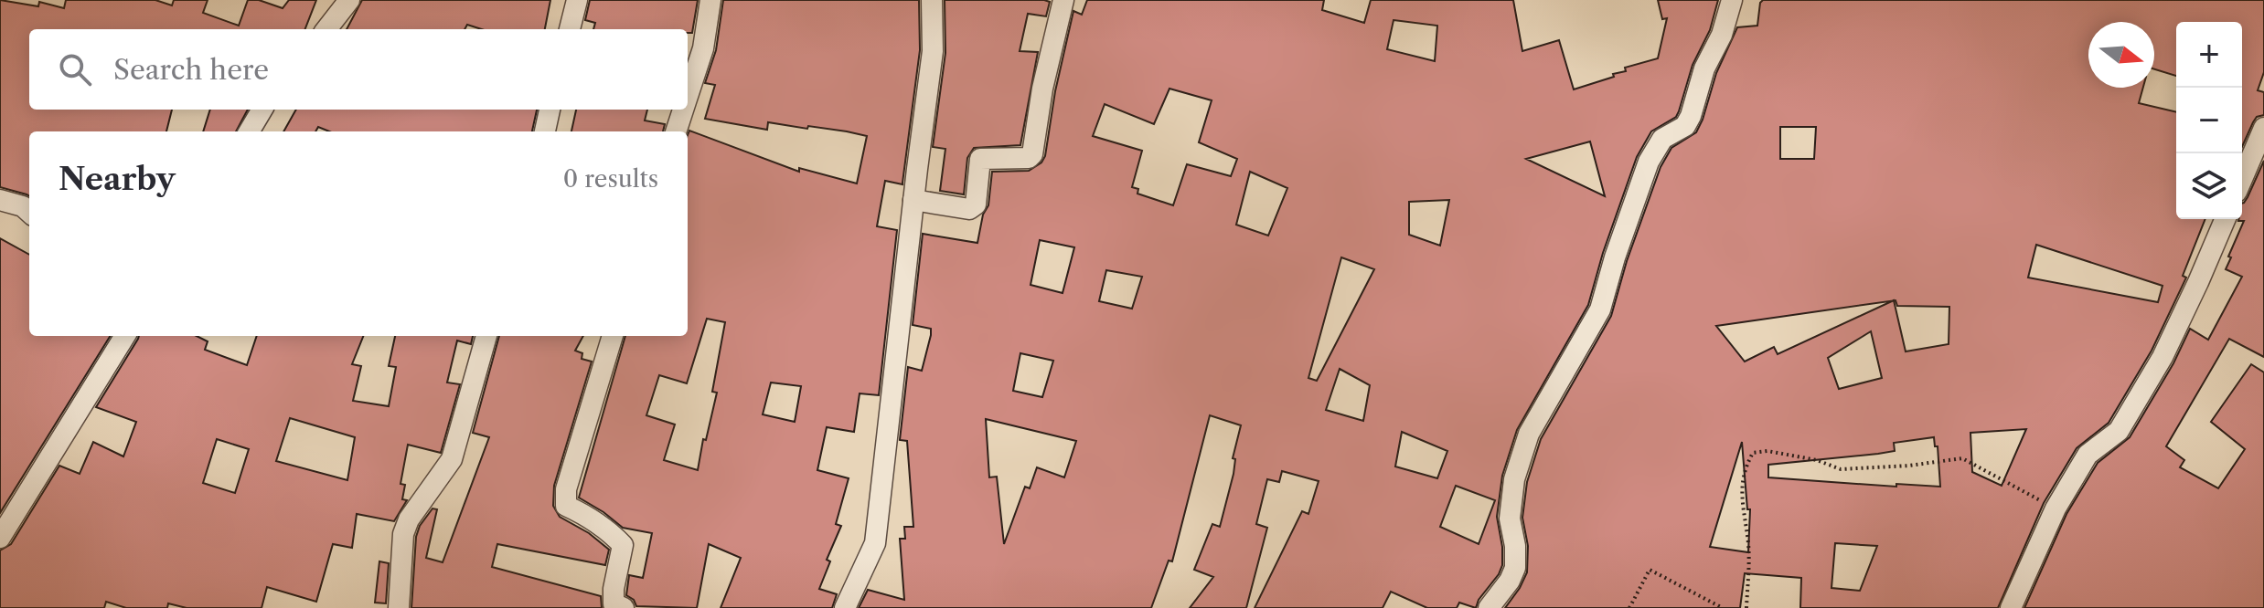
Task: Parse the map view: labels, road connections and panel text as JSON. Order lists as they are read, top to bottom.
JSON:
{
  "north": "right",
  "page": {
    "map_buttons": ["+", "−"],
    "search": "Search here",
    "heading": ["Nearby", "0 results"]
  }
}
